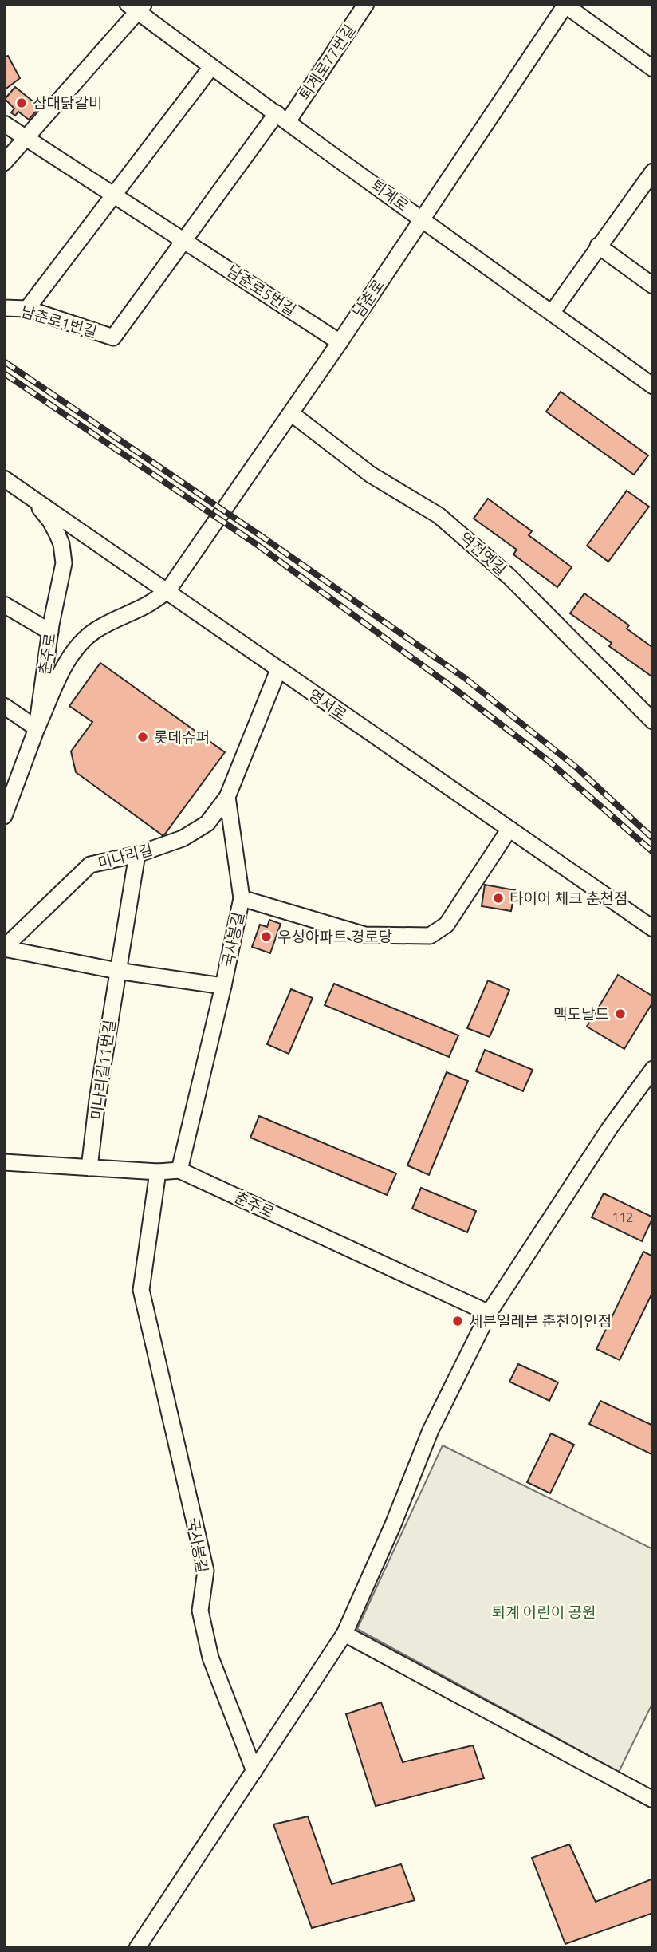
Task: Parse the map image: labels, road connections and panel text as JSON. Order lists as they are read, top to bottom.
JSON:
{
  "streets": {
    "street": [
      "퇴계로77번길",
      "퇴계로",
      "남춘로5번길",
      "남춘로",
      "남춘로1번길",
      "역전옛길",
      "춘주로",
      "영서로",
      "미나리길",
      "국사봉길",
      "미나리길11번길"
    ]
  },
  "crossings": [
    ["퇴계로77번길", "퇴계로"],
    ["퇴계로", "남춘로"],
    ["남춘로5번길", "남춘로"],
    ["남춘로5번길", "남춘로1번길"],
    ["남춘로", "역전옛길"],
    ["남춘로", "영서로"],
    ["춘주로", "영서로"],
    ["춘주로", "국사봉길"],
    ["춘주로", "미나리길11번길"],
    ["영서로", "미나리길"],
    ["영서로", "국사봉길"],
    ["미나리길", "국사봉길"],
    ["미나리길", "미나리길11번길"]
  ],
  "parks": ["퇴계 어린이 공원"],
  "places": [
    "삼대닭갈비",
    "롯데슈퍼",
    "타이어 체크 춘천점",
    "우성아파트 경로당",
    "맥도날드",
    "세븐일레븐 춘천이안점"
  ],
  "house_numbers": ["112"]
}
